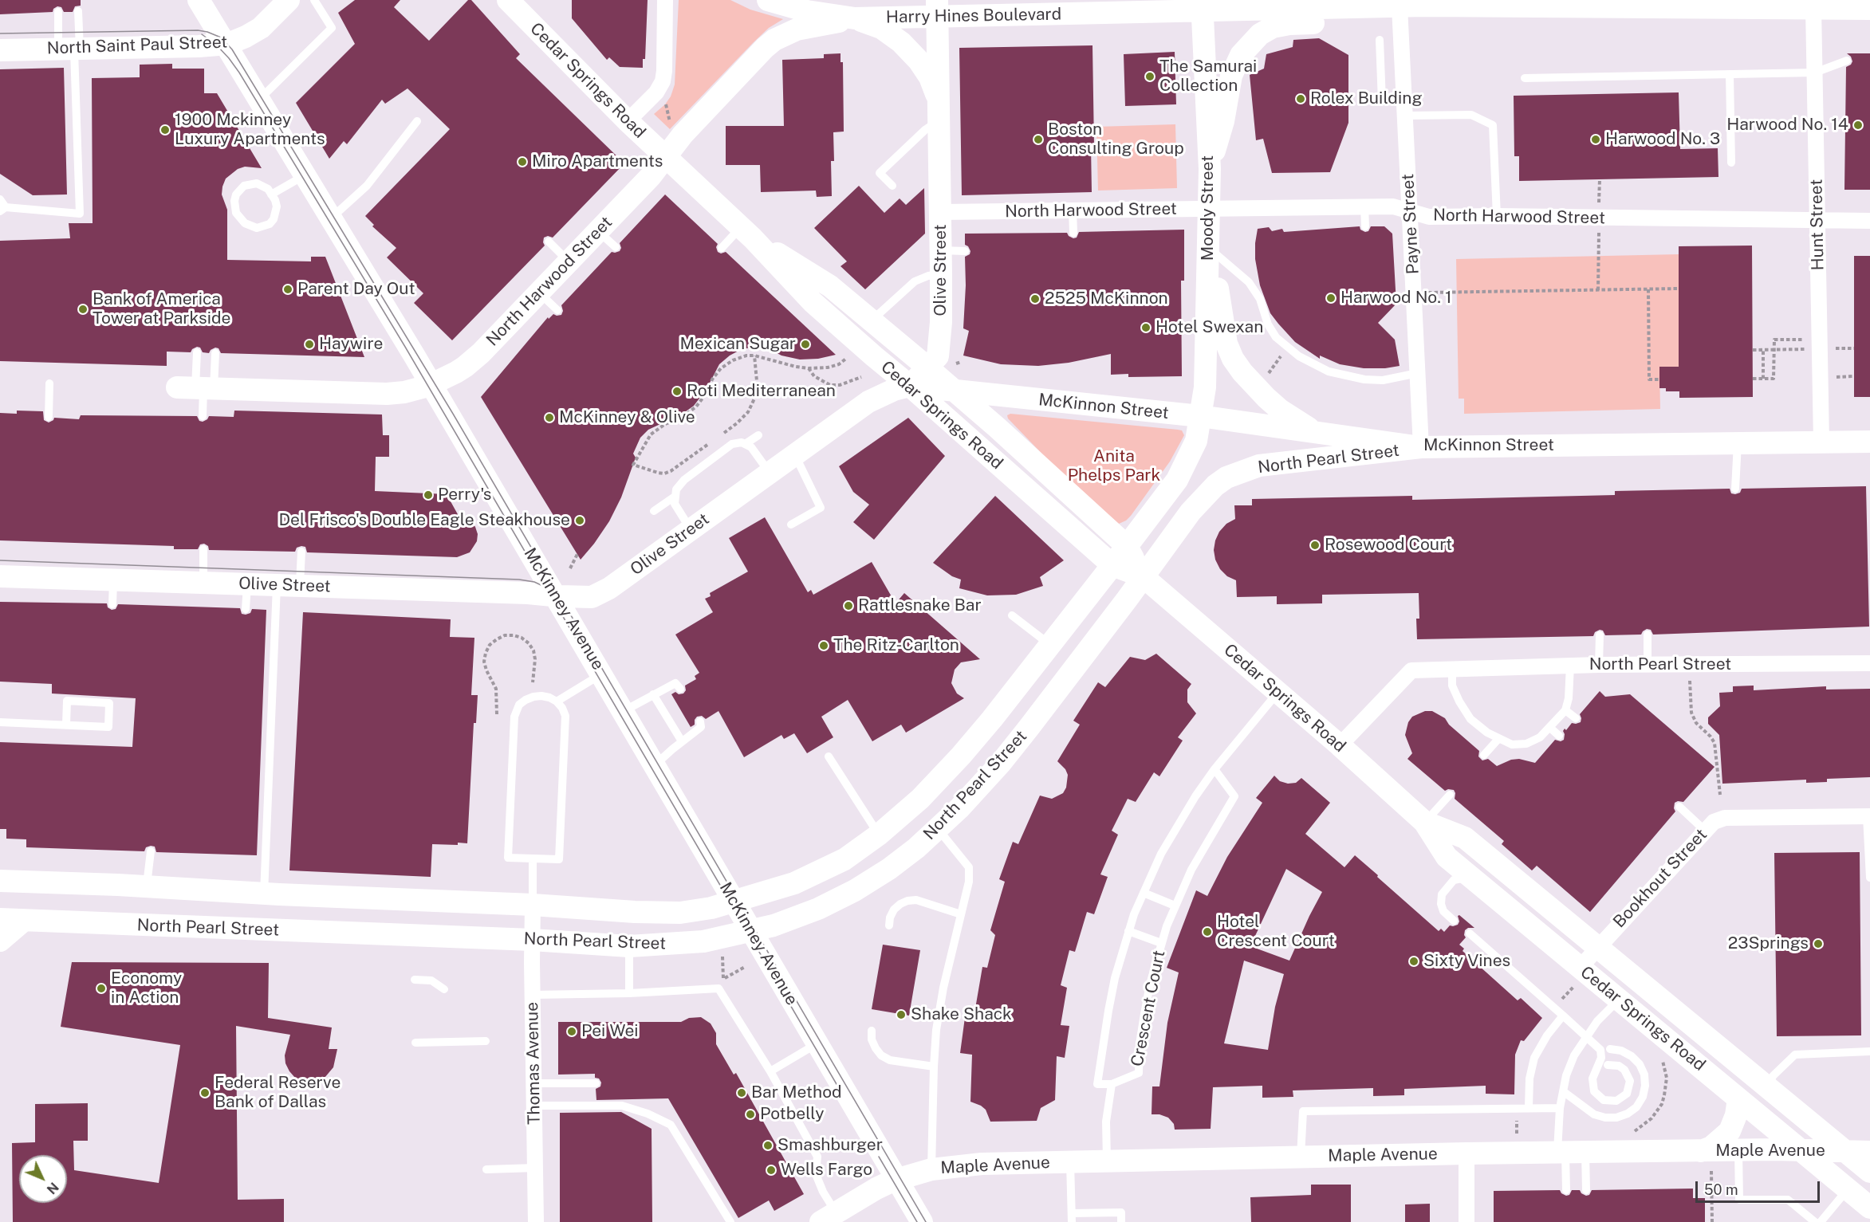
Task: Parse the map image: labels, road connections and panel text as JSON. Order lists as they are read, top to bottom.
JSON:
{
  "streets": {
    "main road": [
      "Harry Hines Boulevard",
      "North Saint Paul Street",
      "Cedar Springs Road",
      "Moody Street",
      "North Harwood Street",
      "Olive Street",
      "McKinnon Street",
      "North Pearl Street",
      "McKinney Avenue",
      "Maple Avenue"
    ],
    "street": [
      "Payne Street",
      "Hunt Street",
      "Bookhout Street",
      "Thomas Avenue"
    ],
    "lane": ["Crescent Court"]
  },
  "crossings": [
    ["Harry Hines Boulevard", "Moody Street"],
    ["Harry Hines Boulevard", "North Harwood Street"],
    ["Harry Hines Boulevard", "Payne Street"],
    ["Harry Hines Boulevard", "Hunt Street"],
    ["Harry Hines Boulevard", "Olive Street"],
    ["North Saint Paul Street", "McKinney Avenue"],
    ["Cedar Springs Road", "North Harwood Street"],
    ["Cedar Springs Road", "Olive Street"],
    ["Cedar Springs Road", "McKinnon Street"],
    ["Cedar Springs Road", "North Pearl Street"],
    ["Cedar Springs Road", "Bookhout Street"],
    ["Cedar Springs Road", "Crescent Court"],
    ["Cedar Springs Road", "Maple Avenue"],
    ["Moody Street", "North Harwood Street"],
    ["Moody Street", "McKinnon Street"],
    ["Moody Street", "North Pearl Street"],
    ["North Harwood Street", "Payne Street"],
    ["North Harwood Street", "Hunt Street"],
    ["North Harwood Street", "Olive Street"],
    ["North Harwood Street", "McKinney Avenue"],
    ["Payne Street", "McKinnon Street"],
    ["Payne Street", "North Pearl Street"],
    ["Hunt Street", "McKinnon Street"],
    ["Olive Street", "McKinnon Street"],
    ["Olive Street", "McKinney Avenue"],
    ["McKinnon Street", "North Pearl Street"],
    ["North Pearl Street", "McKinney Avenue"],
    ["North Pearl Street", "Thomas Avenue"],
    ["McKinney Avenue", "Maple Avenue"],
    ["Crescent Court", "Maple Avenue"]
  ],
  "parks": ["Anita Phelps Park"],
  "places": [
    "The Samurai Collection",
    "Rolex Building",
    "Harwood No. 14",
    "1900 Mckinney Luxury Apartments",
    "Boston Consulting Group",
    "Harwood No. 3",
    "Miro Apartments",
    "Parent Day Out",
    "Harwood No. 1",
    "2525 McKinnon",
    "Bank of America Tower at Parkside",
    "Hotel Swexan",
    "Haywire",
    "Mexican Sugar",
    "Roti Mediterranean",
    "McKinney & Olive",
    "Perry's",
    "Del Frisco's Double Eagle Steakhouse",
    "Rosewood Court",
    "Rattlesnake Bar",
    "The Ritz-Carlton",
    "Hotel Crescent Court",
    "23Springs",
    "Sixty Vines",
    "Economy in Action",
    "Shake Shack",
    "Pei Wei",
    "Federal Reserve Bank of Dallas",
    "Bar Method",
    "Potbelly",
    "Smashburger",
    "Wells Fargo"
  ],
  "scale_bar": "50 m",
  "north": "bottom right"
}
